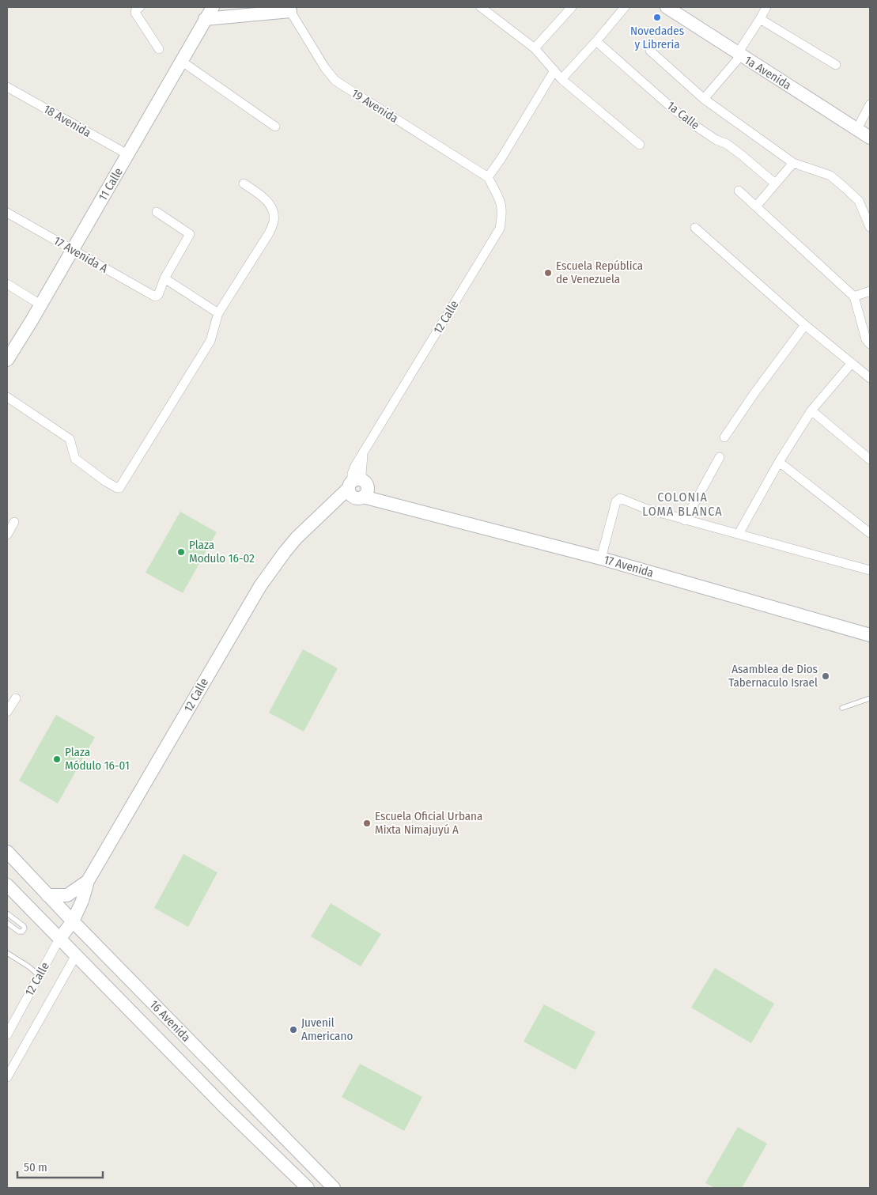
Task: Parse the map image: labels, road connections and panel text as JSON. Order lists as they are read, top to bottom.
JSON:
{
  "streets": {
    "street": [
      "1a Avenida",
      "19 Avenida",
      "1a Calle",
      "18 Avenida",
      "11 Calle",
      "17 Avenida A",
      "12 Calle",
      "17 Avenida",
      "16 Avenida"
    ]
  },
  "crossings": [
    ["19 Avenida", "12 Calle"],
    ["18 Avenida", "11 Calle"],
    ["11 Calle", "17 Avenida A"],
    ["12 Calle", "17 Avenida"],
    ["12 Calle", "16 Avenida"]
  ],
  "districts": ["COLONIA LOMA BLANCA"],
  "places": [
    "Novedades y Libreria",
    "Escuela República de Venezuela",
    "Plaza Modulo 16-02",
    "Asamblea de Dios Tabernaculo Israel",
    "Plaza Módulo 16-01",
    "Escuela Oficial Urbana Mixta Nimajuyú A",
    "Juvenil Americano"
  ],
  "scale_bar": "50 m"
}
